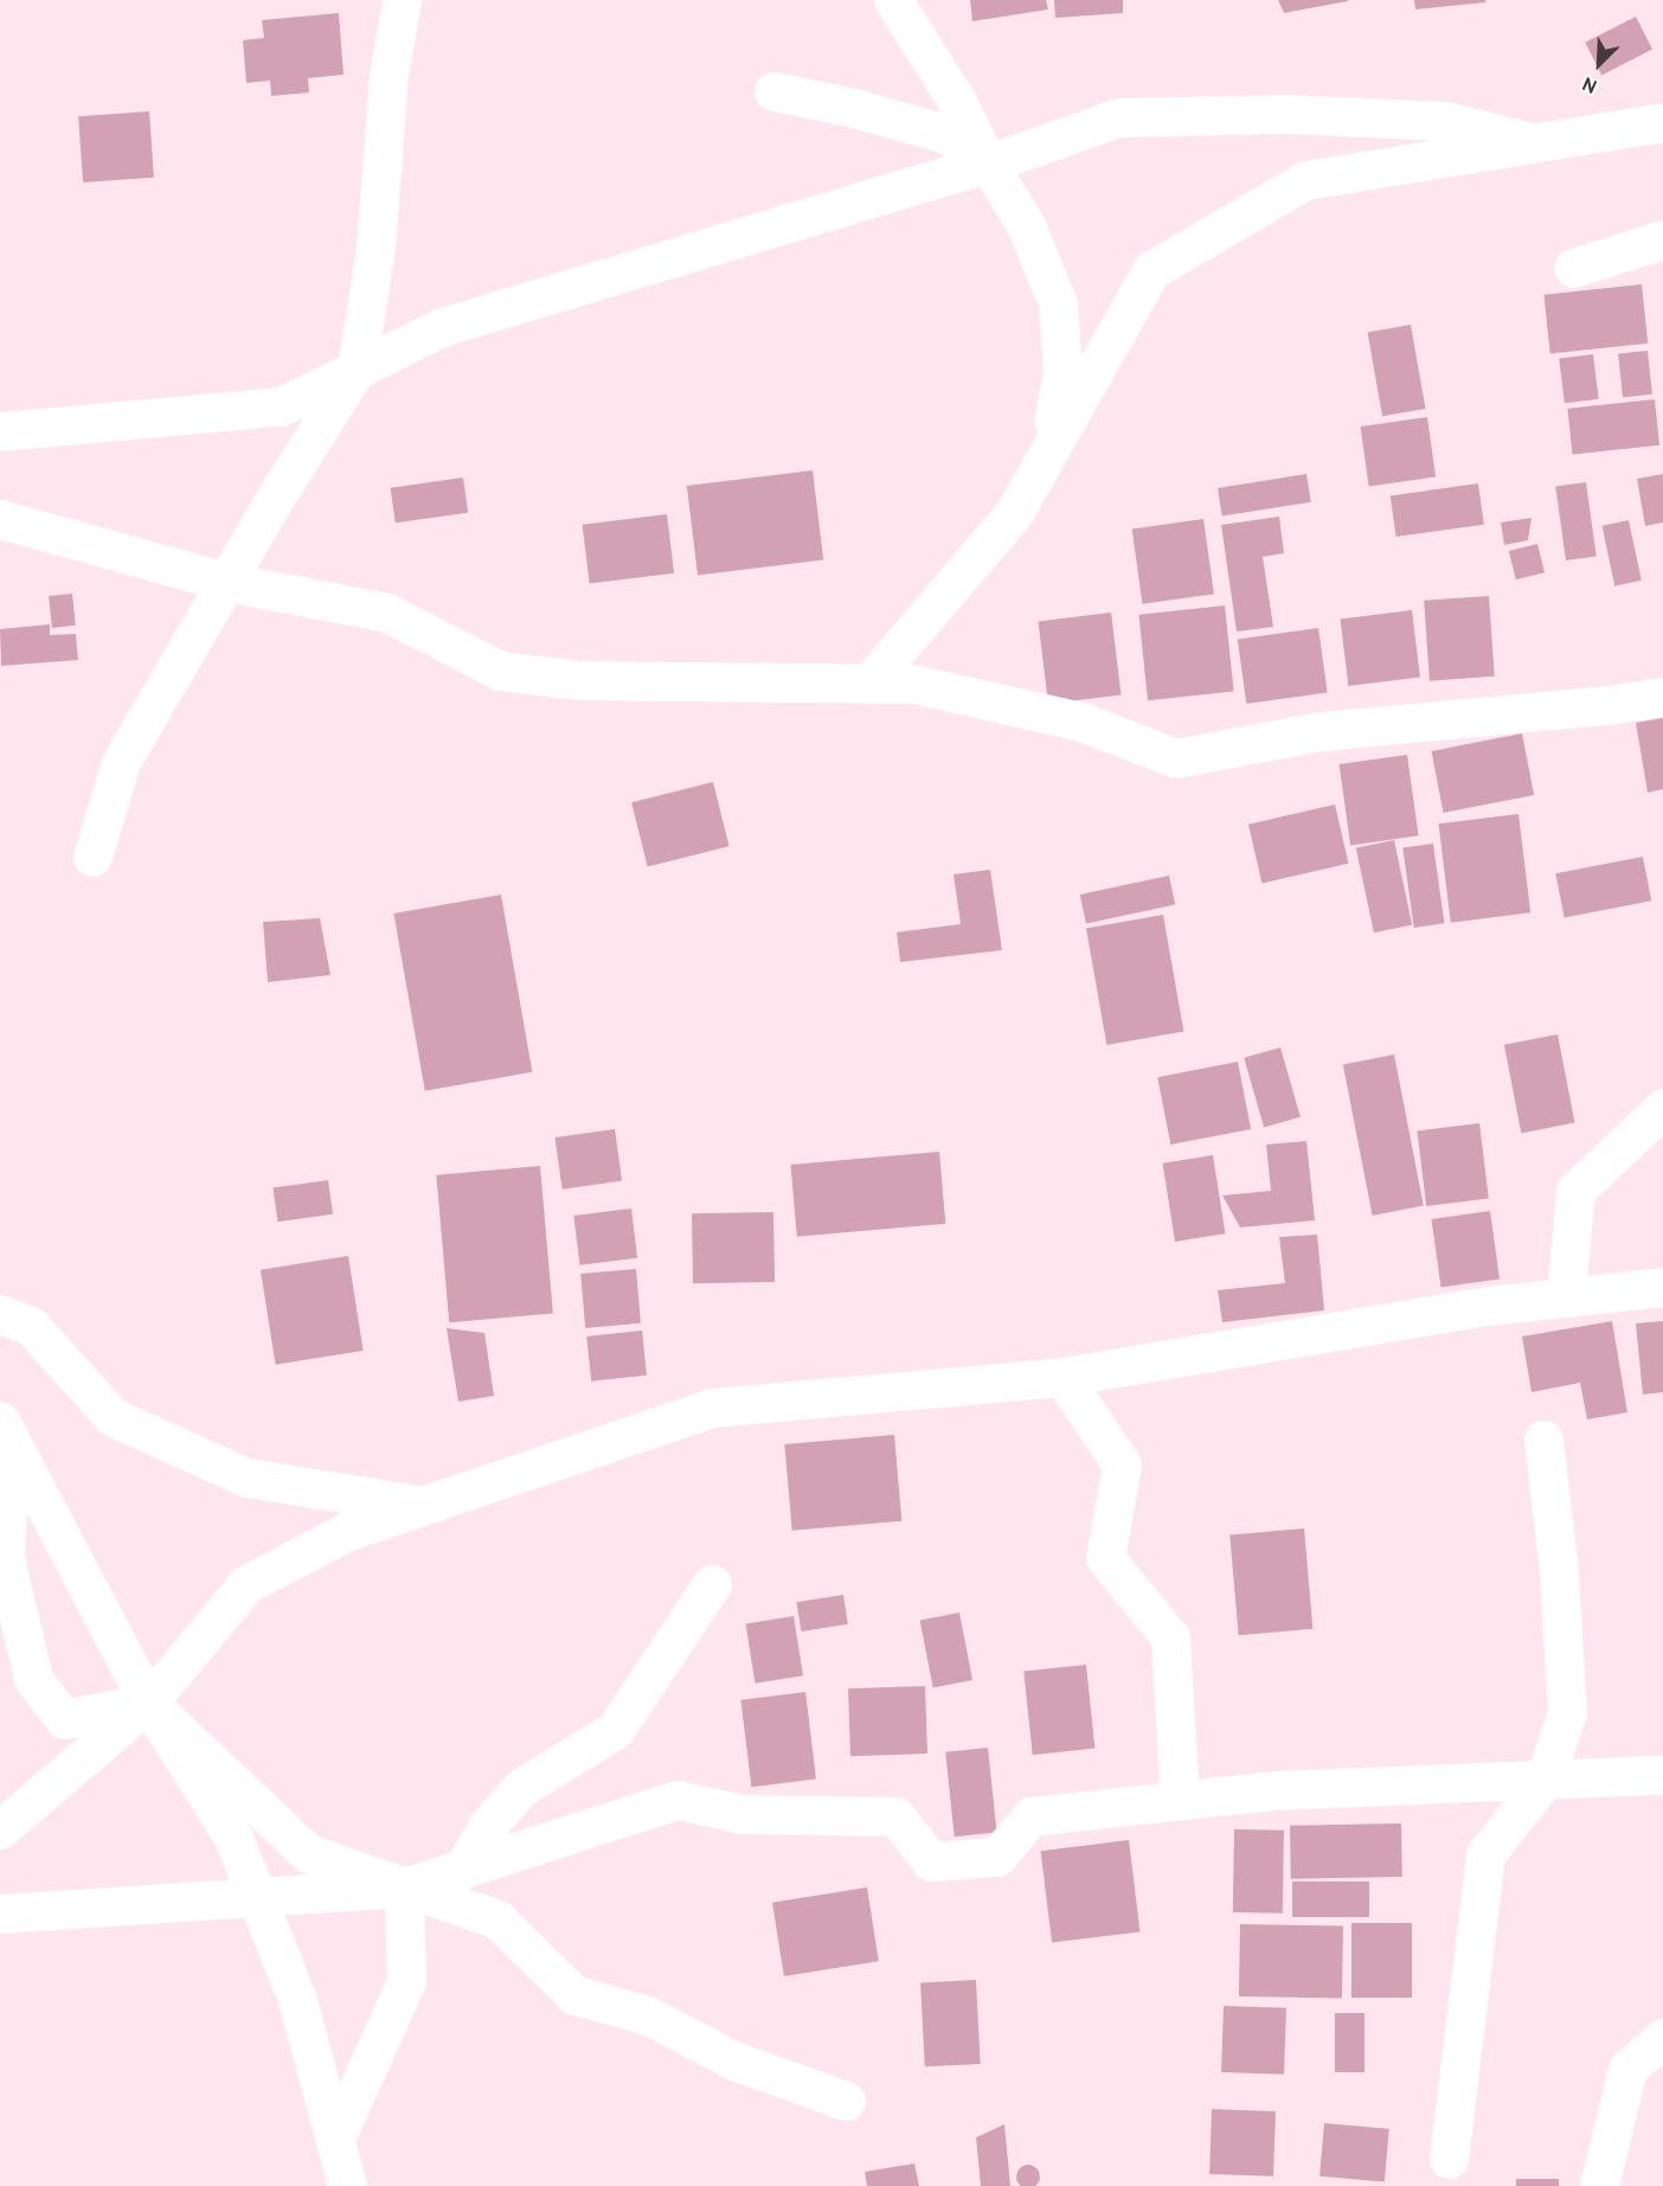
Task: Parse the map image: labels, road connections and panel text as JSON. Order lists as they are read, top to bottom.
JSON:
{
  "north": "bottom left"
}
